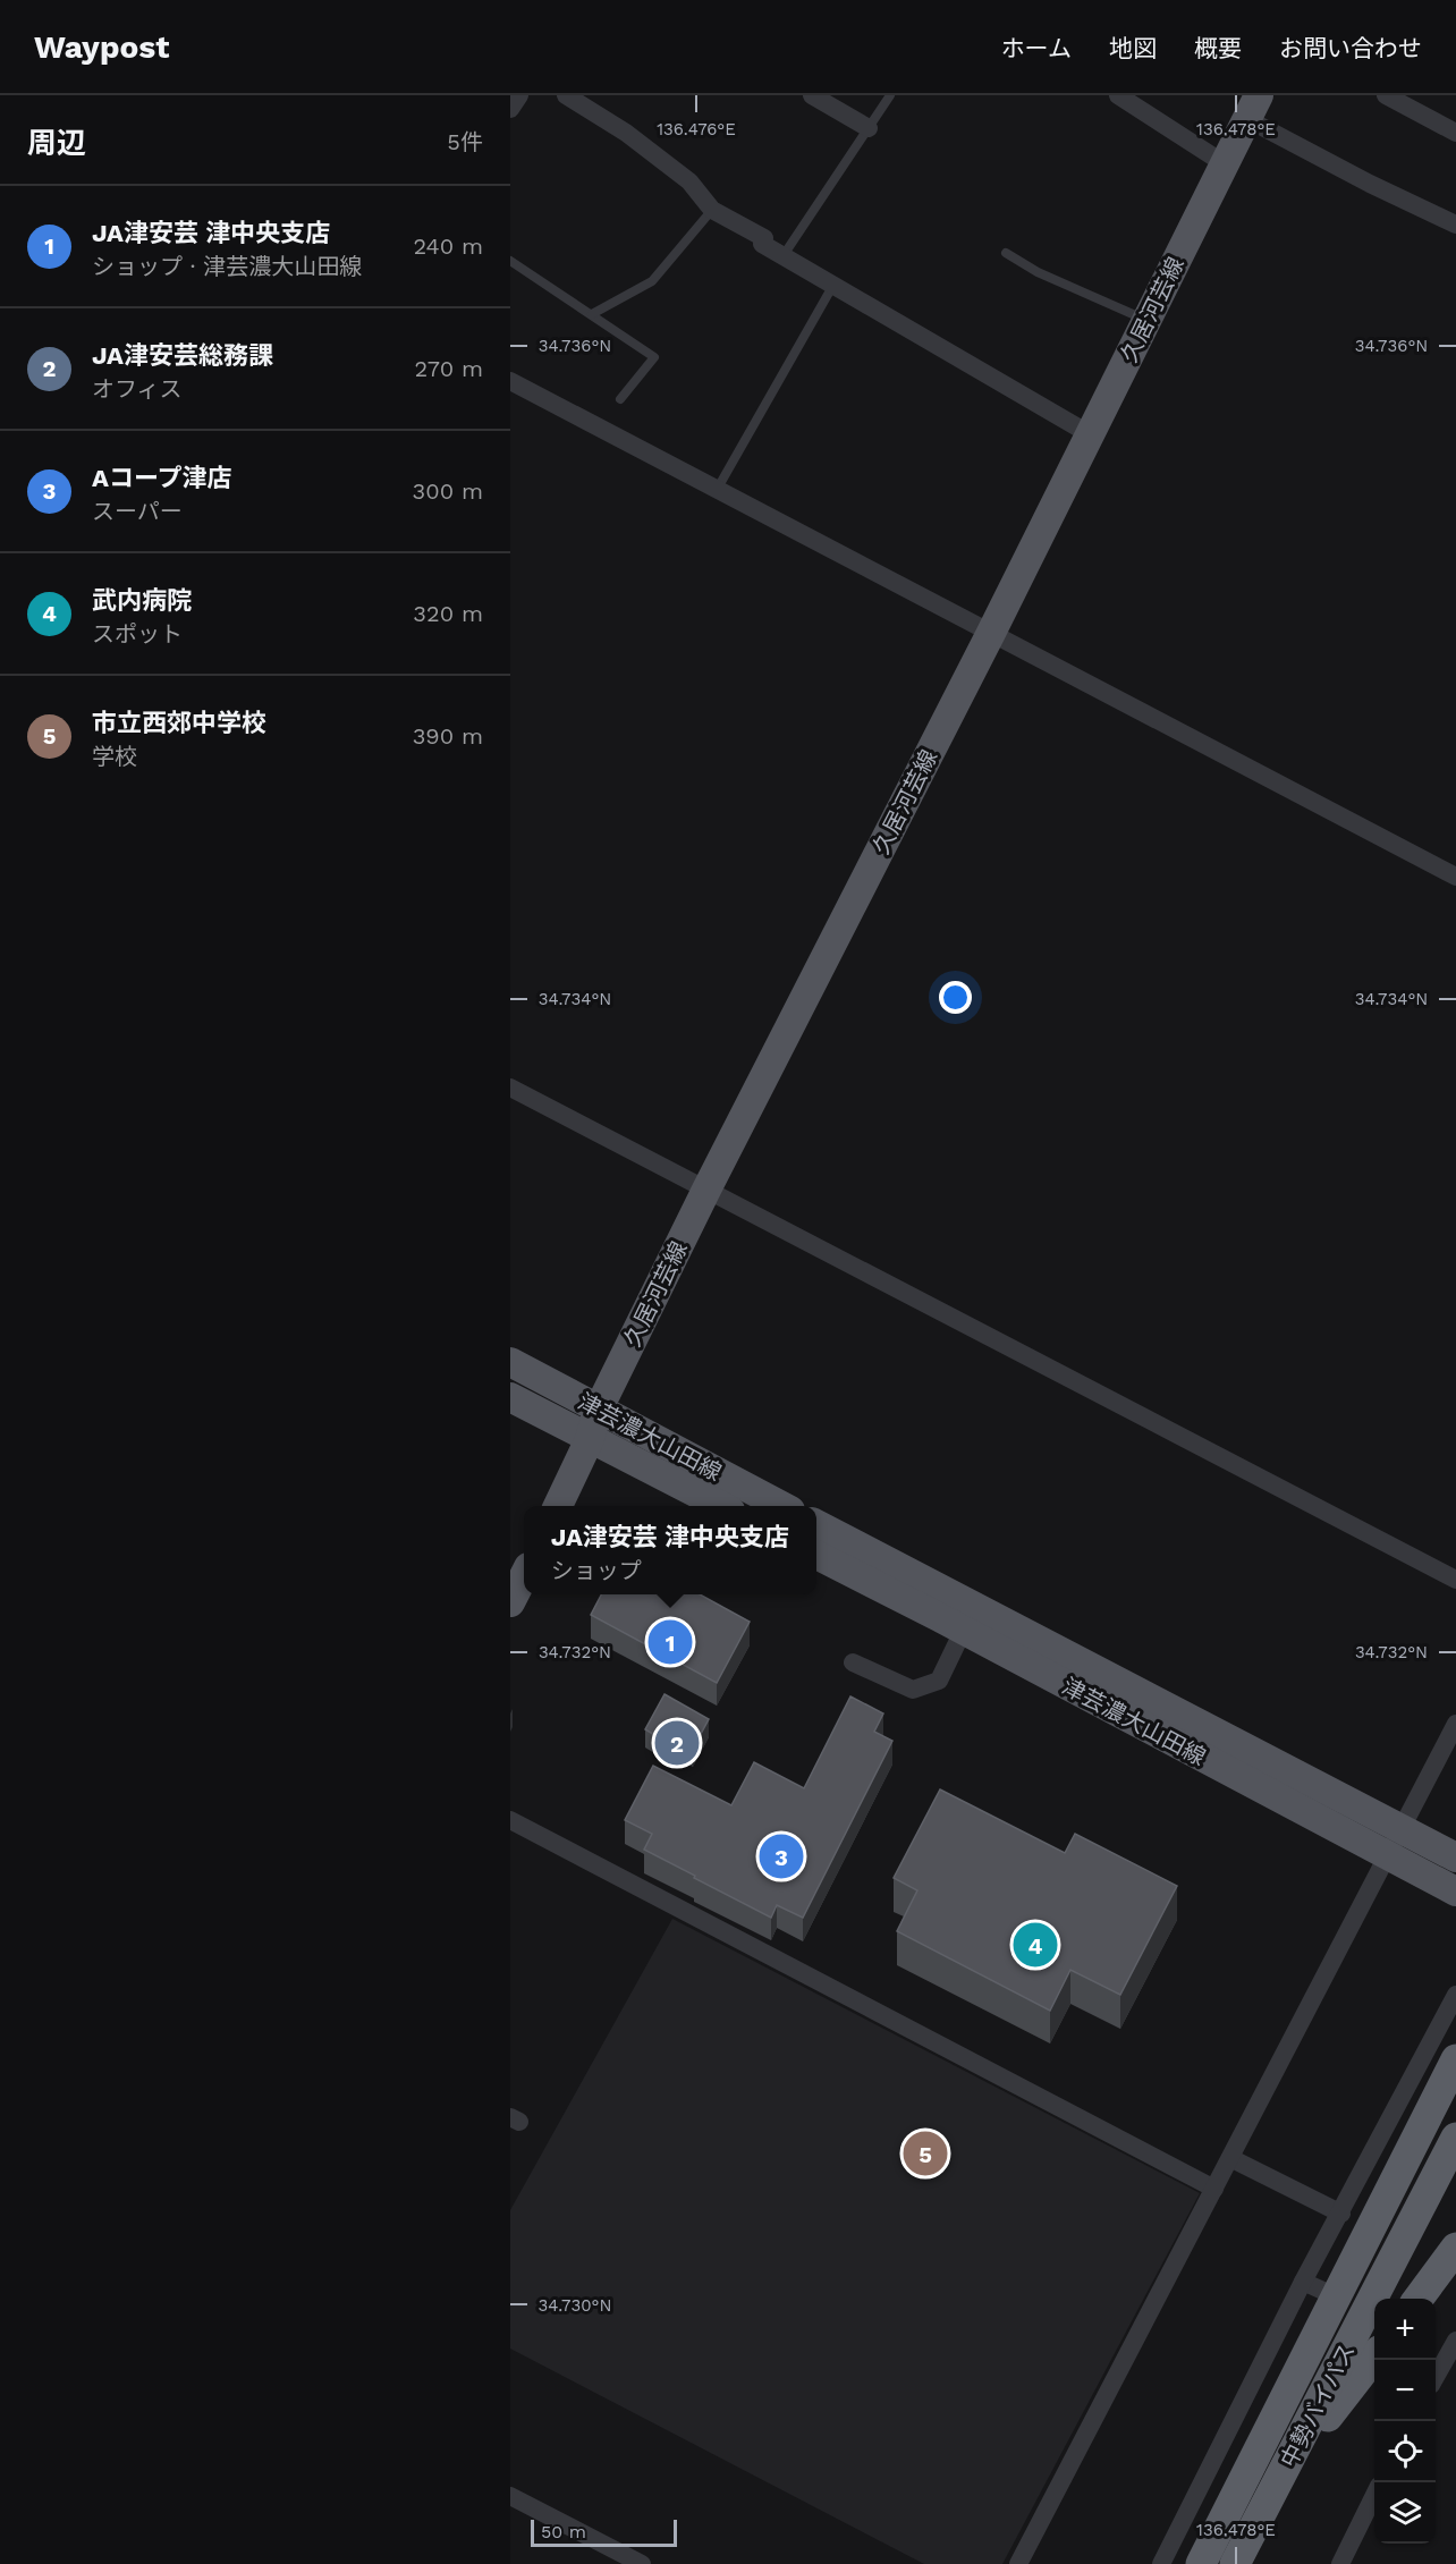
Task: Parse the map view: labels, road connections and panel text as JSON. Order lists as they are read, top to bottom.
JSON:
{
  "streets": {
    "highway": ["中勢バイパス"],
    "main road": ["久居河芸線", "津芸濃大山田線"]
  },
  "crossings": [
    ["久居河芸線", "津芸濃大山田線"]
  ],
  "scale_bar": "50 m",
  "page": {
    "header": "Waypost",
    "nav": [
      "ホーム",
      "地図",
      "概要",
      "お問い合わせ"
    ],
    "heading": ["周辺", "5件"],
    "list": [
      {
        "mark": "1",
        "name": "JA津安芸 津中央支店",
        "note": "ショップ · 津芸濃大山田線",
        "value": "240 m"
      },
      {
        "mark": "2",
        "name": "JA津安芸総務課",
        "note": "オフィス",
        "value": "270 m"
      },
      {
        "mark": "3",
        "name": "Aコープ津店",
        "note": "スーパー",
        "value": "300 m"
      },
      {
        "mark": "4",
        "name": "武内病院",
        "note": "スポット",
        "value": "320 m"
      },
      {
        "mark": "5",
        "name": "市立西郊中学校",
        "note": "学校",
        "value": "390 m"
      }
    ],
    "popup": ["JA津安芸 津中央支店", "ショップ"],
    "pins": [
      "1",
      "2",
      "3",
      "4",
      "5"
    ],
    "map_buttons": ["+", "−"],
    "scale": "50 m"
  },
  "coordinates": [
    "136.476°E",
    "136.478°E",
    "34.736°N",
    "34.734°N",
    "34.732°N",
    "34.730°N"
  ]
}
